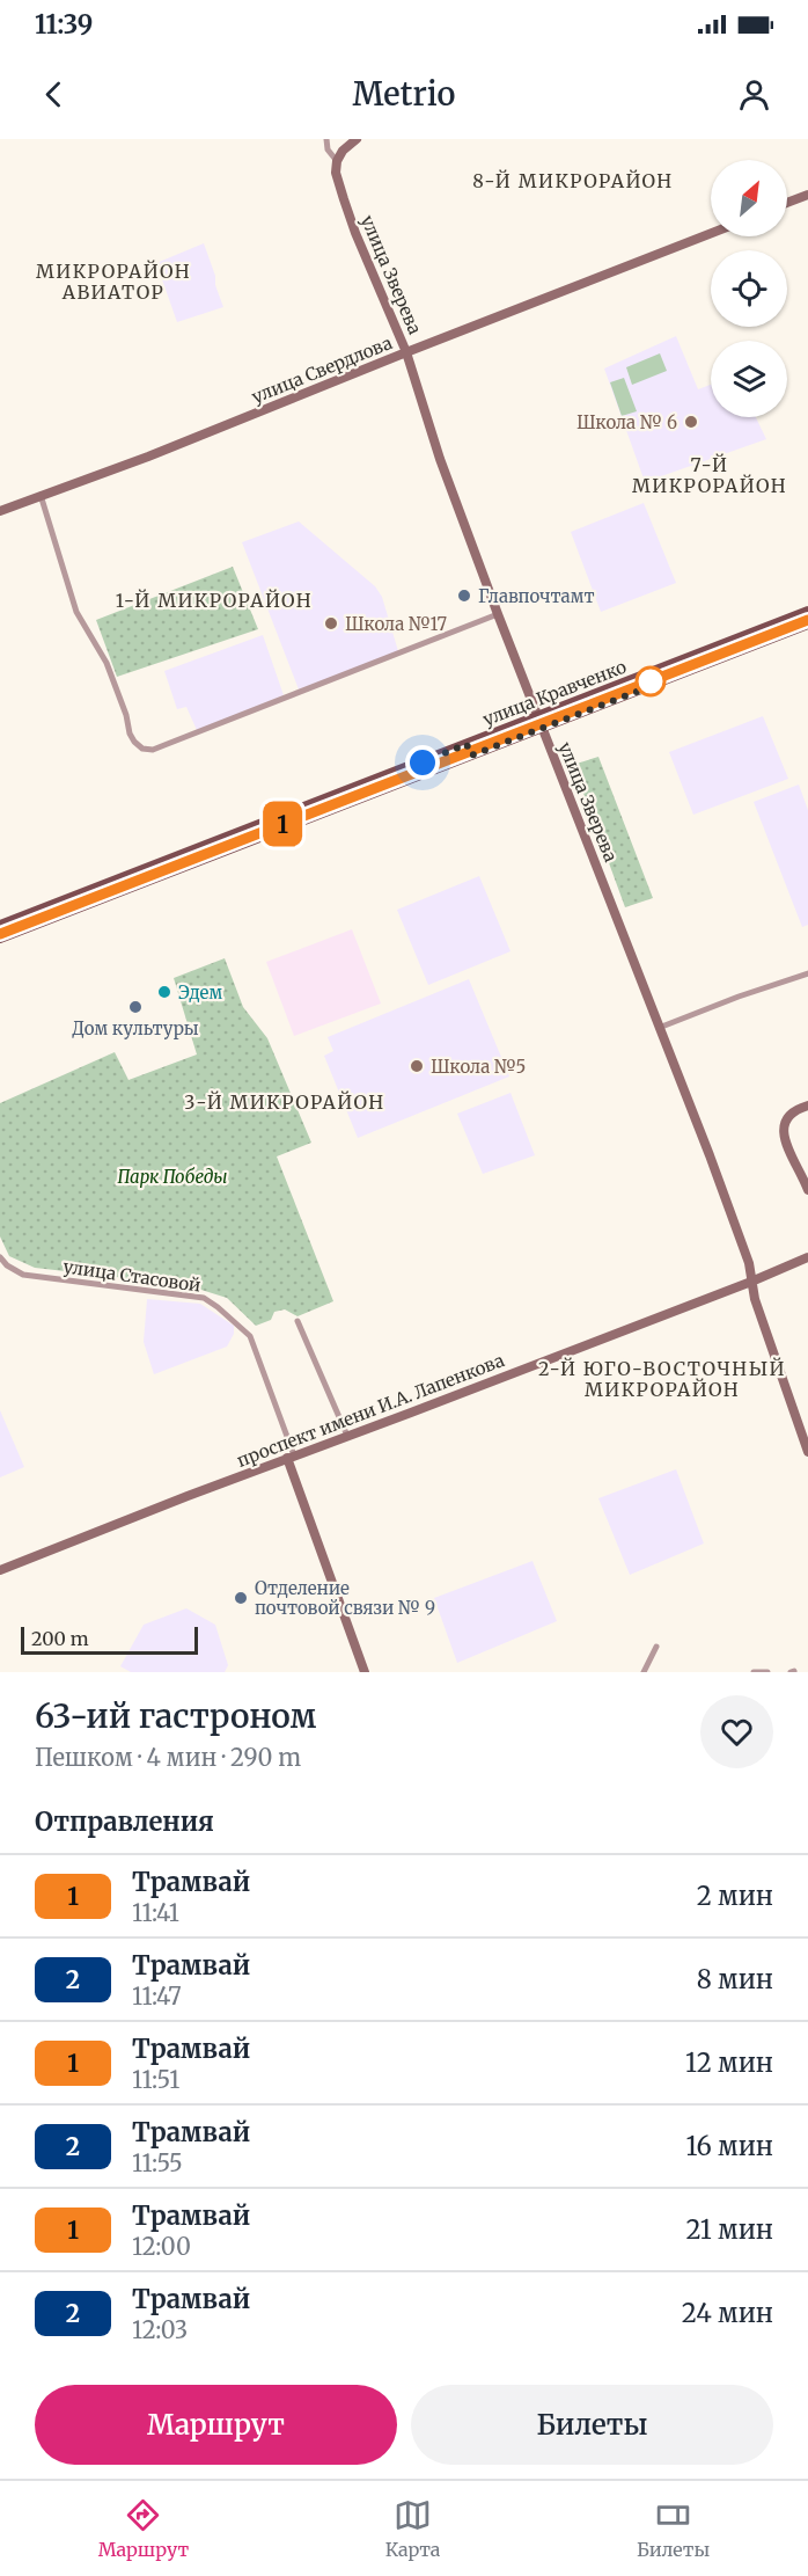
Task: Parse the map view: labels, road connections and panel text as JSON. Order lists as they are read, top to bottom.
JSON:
{
  "streets": {
    "main road": [
      "улица Зверева",
      "улица Свердлова",
      "улица Кравченко",
      "проспект имени И.А. Лапенкова"
    ],
    "street": ["улица Стасовой"]
  },
  "crossings": [
    ["улица Зверева", "улица Свердлова"],
    ["улица Зверева", "улица Кравченко"],
    ["улица Зверева", "проспект имени И.А. Лапенкова"],
    ["улица Стасовой", "проспект имени И.А. Лапенкова"]
  ],
  "districts": [
    "8-Й МИКРОРАЙОН",
    "МИКРОРАЙОН АВИАТОР",
    "7-Й МИКРОРАЙОН",
    "1-Й МИКРОРАЙОН",
    "3-Й МИКРОРАЙОН",
    "2-Й ЮГО-ВОСТОЧНЫЙ МИКРОРАЙОН"
  ],
  "parks": ["Парк Победы"],
  "places": [
    "Школа № 6",
    "Главпочтамт",
    "Школа №17",
    "Эдем",
    "Дом культуры",
    "Школа №5",
    "Отделение почтовой связи № 9"
  ],
  "lines": ["tram line 1"],
  "scale_bar": "200 m",
  "north": "top right",
  "page": {
    "status": "11:39",
    "header": "Metrio",
    "on_map": "1",
    "scale": "200 m",
    "heading": [
      ["63-ий гастроном", "Пешком · 4 мин · 290 m"],
      "Отправления"
    ],
    "list": [
      {
        "mark": "1",
        "name": "Трамвай",
        "note": "11:41",
        "value": "2 мин"
      },
      {
        "mark": "2",
        "name": "Трамвай",
        "note": "11:47",
        "value": "8 мин"
      },
      {
        "mark": "1",
        "name": "Трамвай",
        "note": "11:51",
        "value": "12 мин"
      },
      {
        "mark": "2",
        "name": "Трамвай",
        "note": "11:55",
        "value": "16 мин"
      },
      {
        "mark": "1",
        "name": "Трамвай",
        "note": "12:00",
        "value": "21 мин"
      },
      {
        "mark": "2",
        "name": "Трамвай",
        "note": "12:03",
        "value": "24 мин"
      }
    ],
    "buttons": ["Маршрут", "Билеты"],
    "tabs": ["Маршрут", "Карта", "Билеты"]
  }
}
